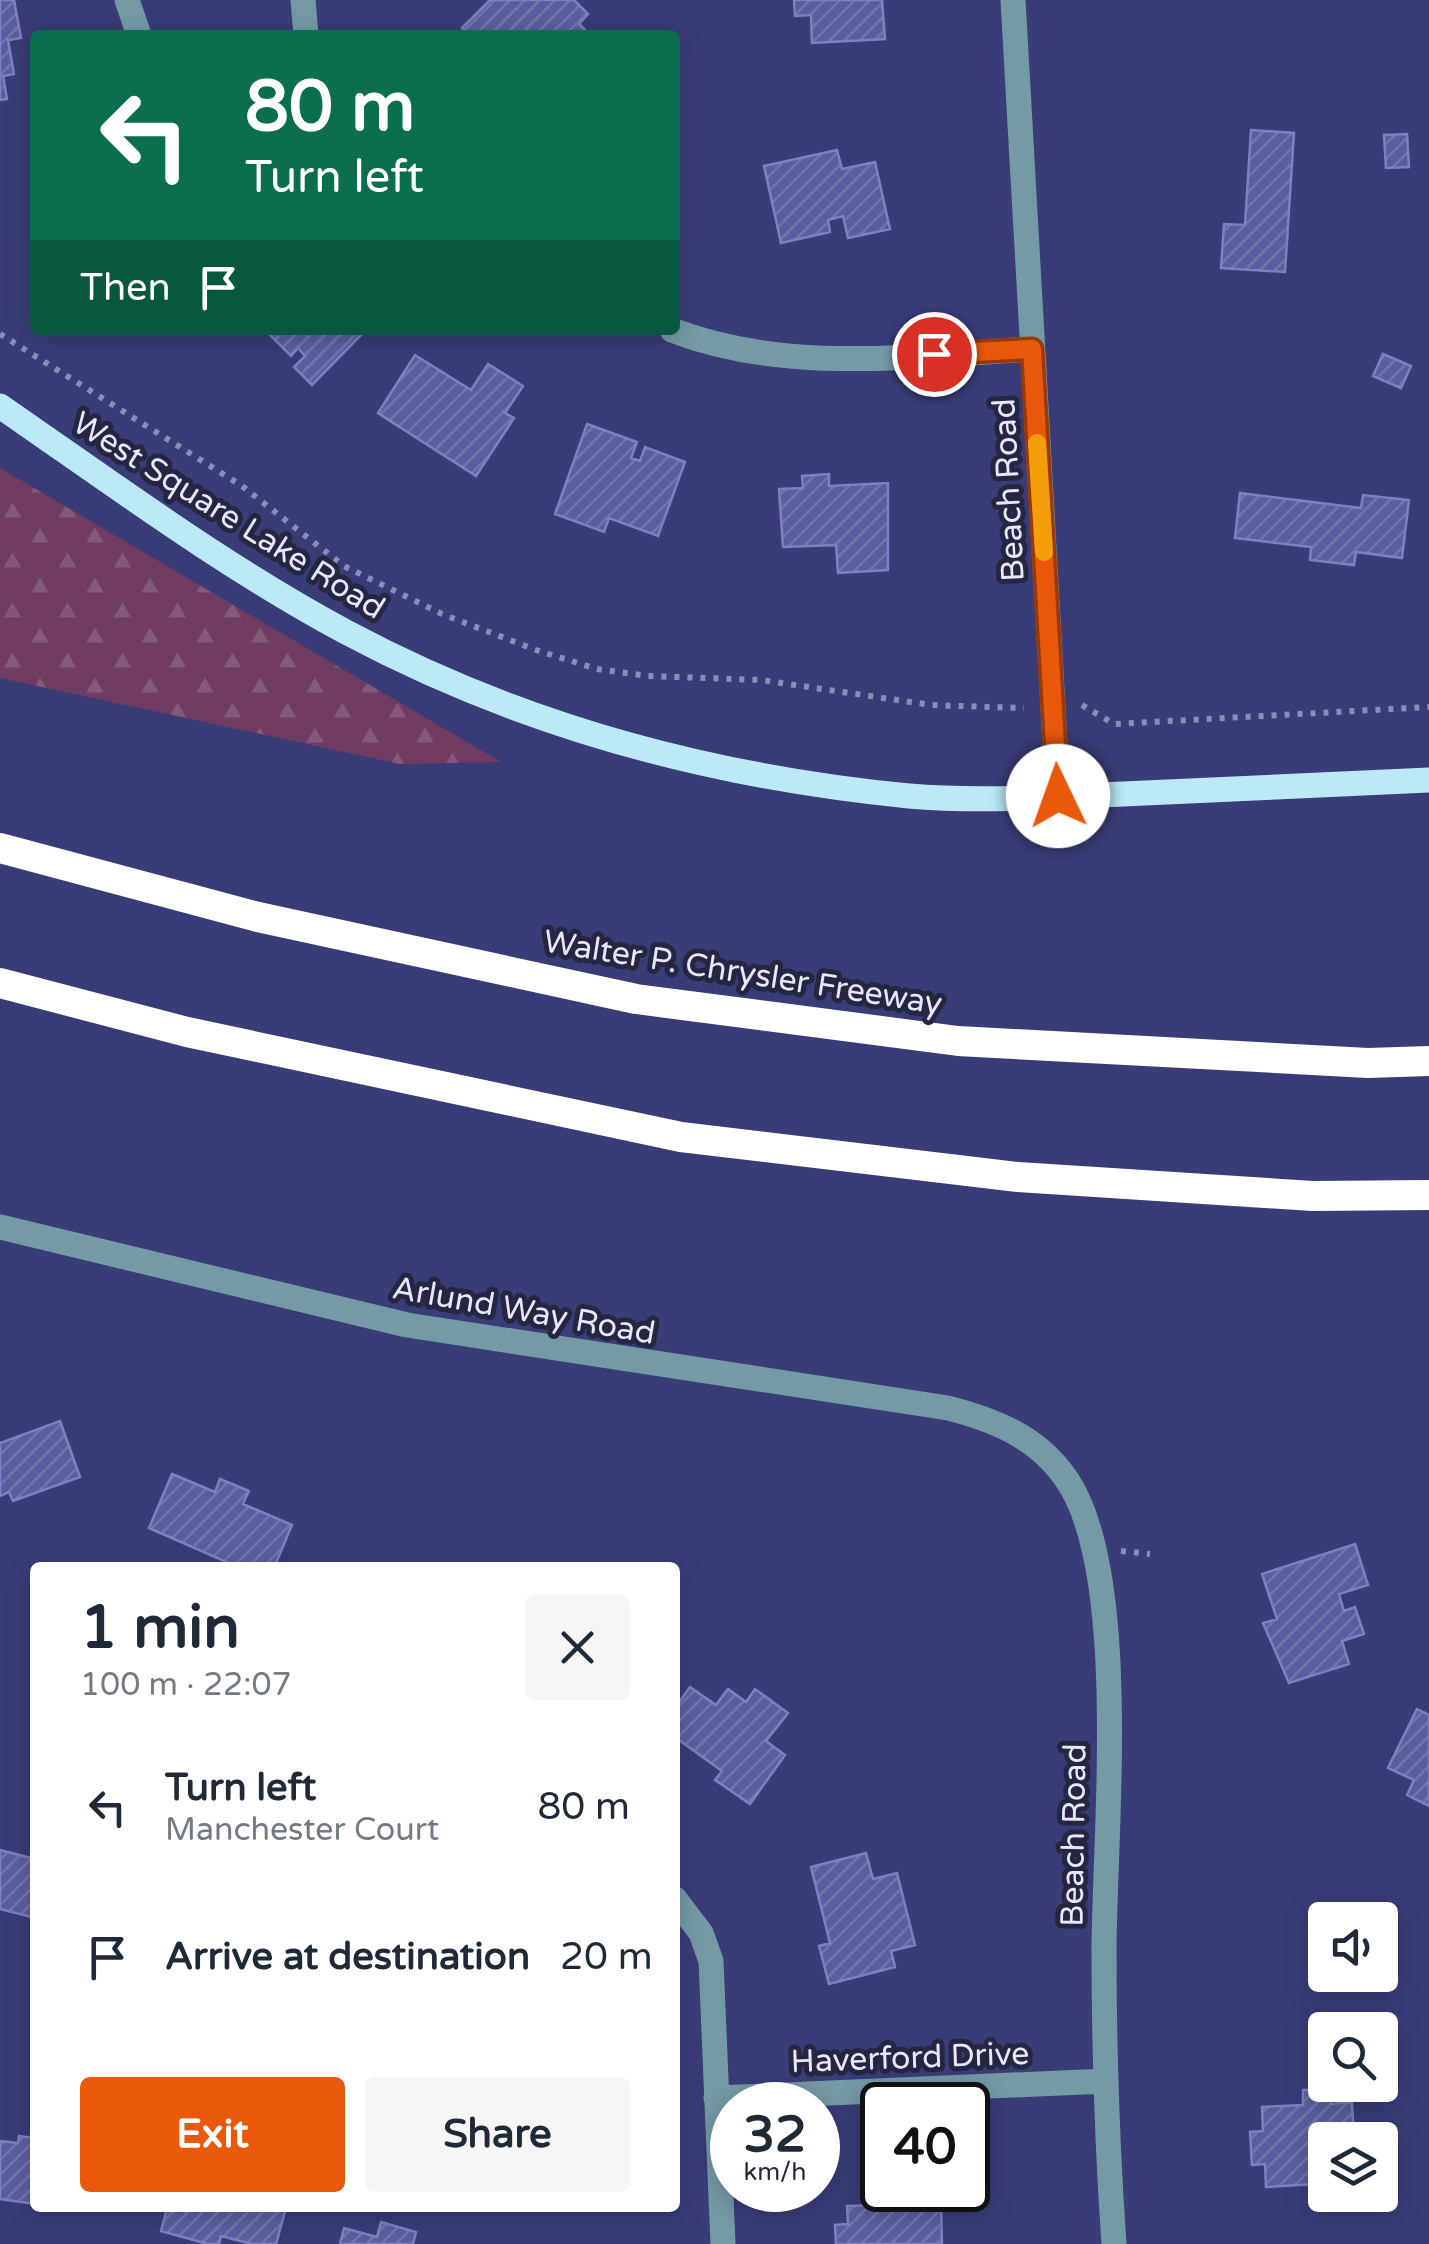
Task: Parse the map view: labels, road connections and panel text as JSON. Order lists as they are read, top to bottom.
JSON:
{
  "streets": {
    "highway": ["Walter P. Chrysler Freeway"],
    "main road": ["West Square Lake Road"],
    "street": ["Beach Road", "Arlund Way Road", "Haverford Drive"]
  },
  "crossings": [
    ["Beach Road", "West Square Lake Road"],
    ["Beach Road", "Arlund Way Road"],
    ["Beach Road", "Haverford Drive"]
  ],
  "page": {
    "turn": ["80 m", "Turn left"],
    "then": "Then",
    "heading": ["1 min", "100 m · 22:07"],
    "list": [
      {
        "name": "Turn left",
        "note": "Manchester Court",
        "value": "80 m"
      },
      {
        "name": "Arrive at destination",
        "value": "20 m"
      }
    ],
    "buttons": ["Exit", "Share"],
    "speed": "32 km/h",
    "limit": "40"
  }
}
